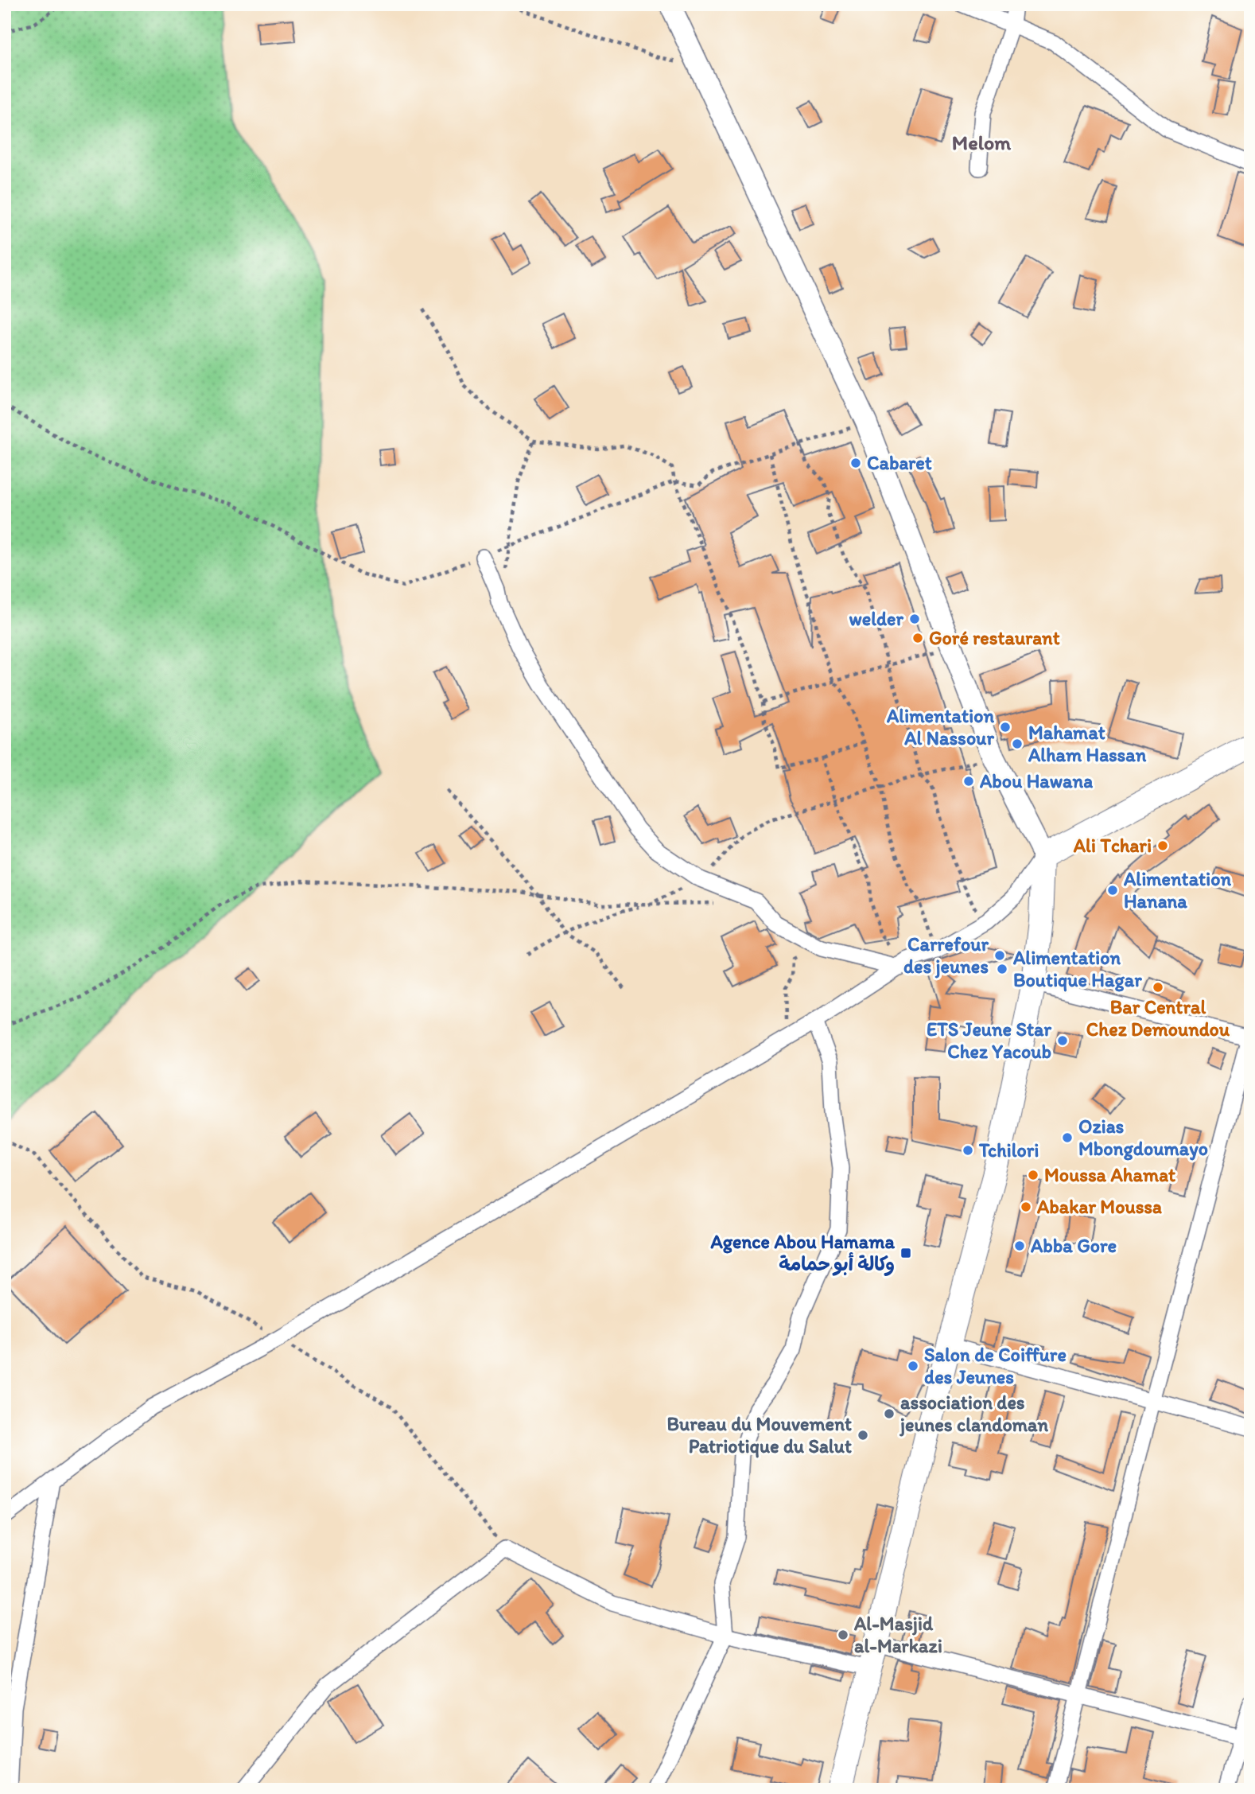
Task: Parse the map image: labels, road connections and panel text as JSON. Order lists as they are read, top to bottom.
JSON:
{
  "districts": ["Melom"],
  "places": {
    "other": [
      "Cabaret",
      "welder",
      "Goré restaurant",
      "Alimentation Al Nassour",
      "Mahamat Alham Hassan",
      "Abou Hawana",
      "Ali Tchari",
      "Alimentation Hanana",
      "Carrefour des jeunes",
      "Alimentation Boutique Hagar",
      "Bar Central Chez Demoundou",
      "ETS Jeune Star Chez Yacoub",
      "Ozias Mbongdoumayo",
      "Tchilori",
      "Moussa Ahamat",
      "Abakar Moussa",
      "Abba Gore",
      "Salon de Coiffure des Jeunes",
      "association des jeunes clandoman",
      "Bureau du Mouvement Patriotique du Salut",
      "Al-Masjid al-Markazi"
    ],
    "transit": ["Agence Abou Hamama وكالة أبو حمامة"]
  }
}
